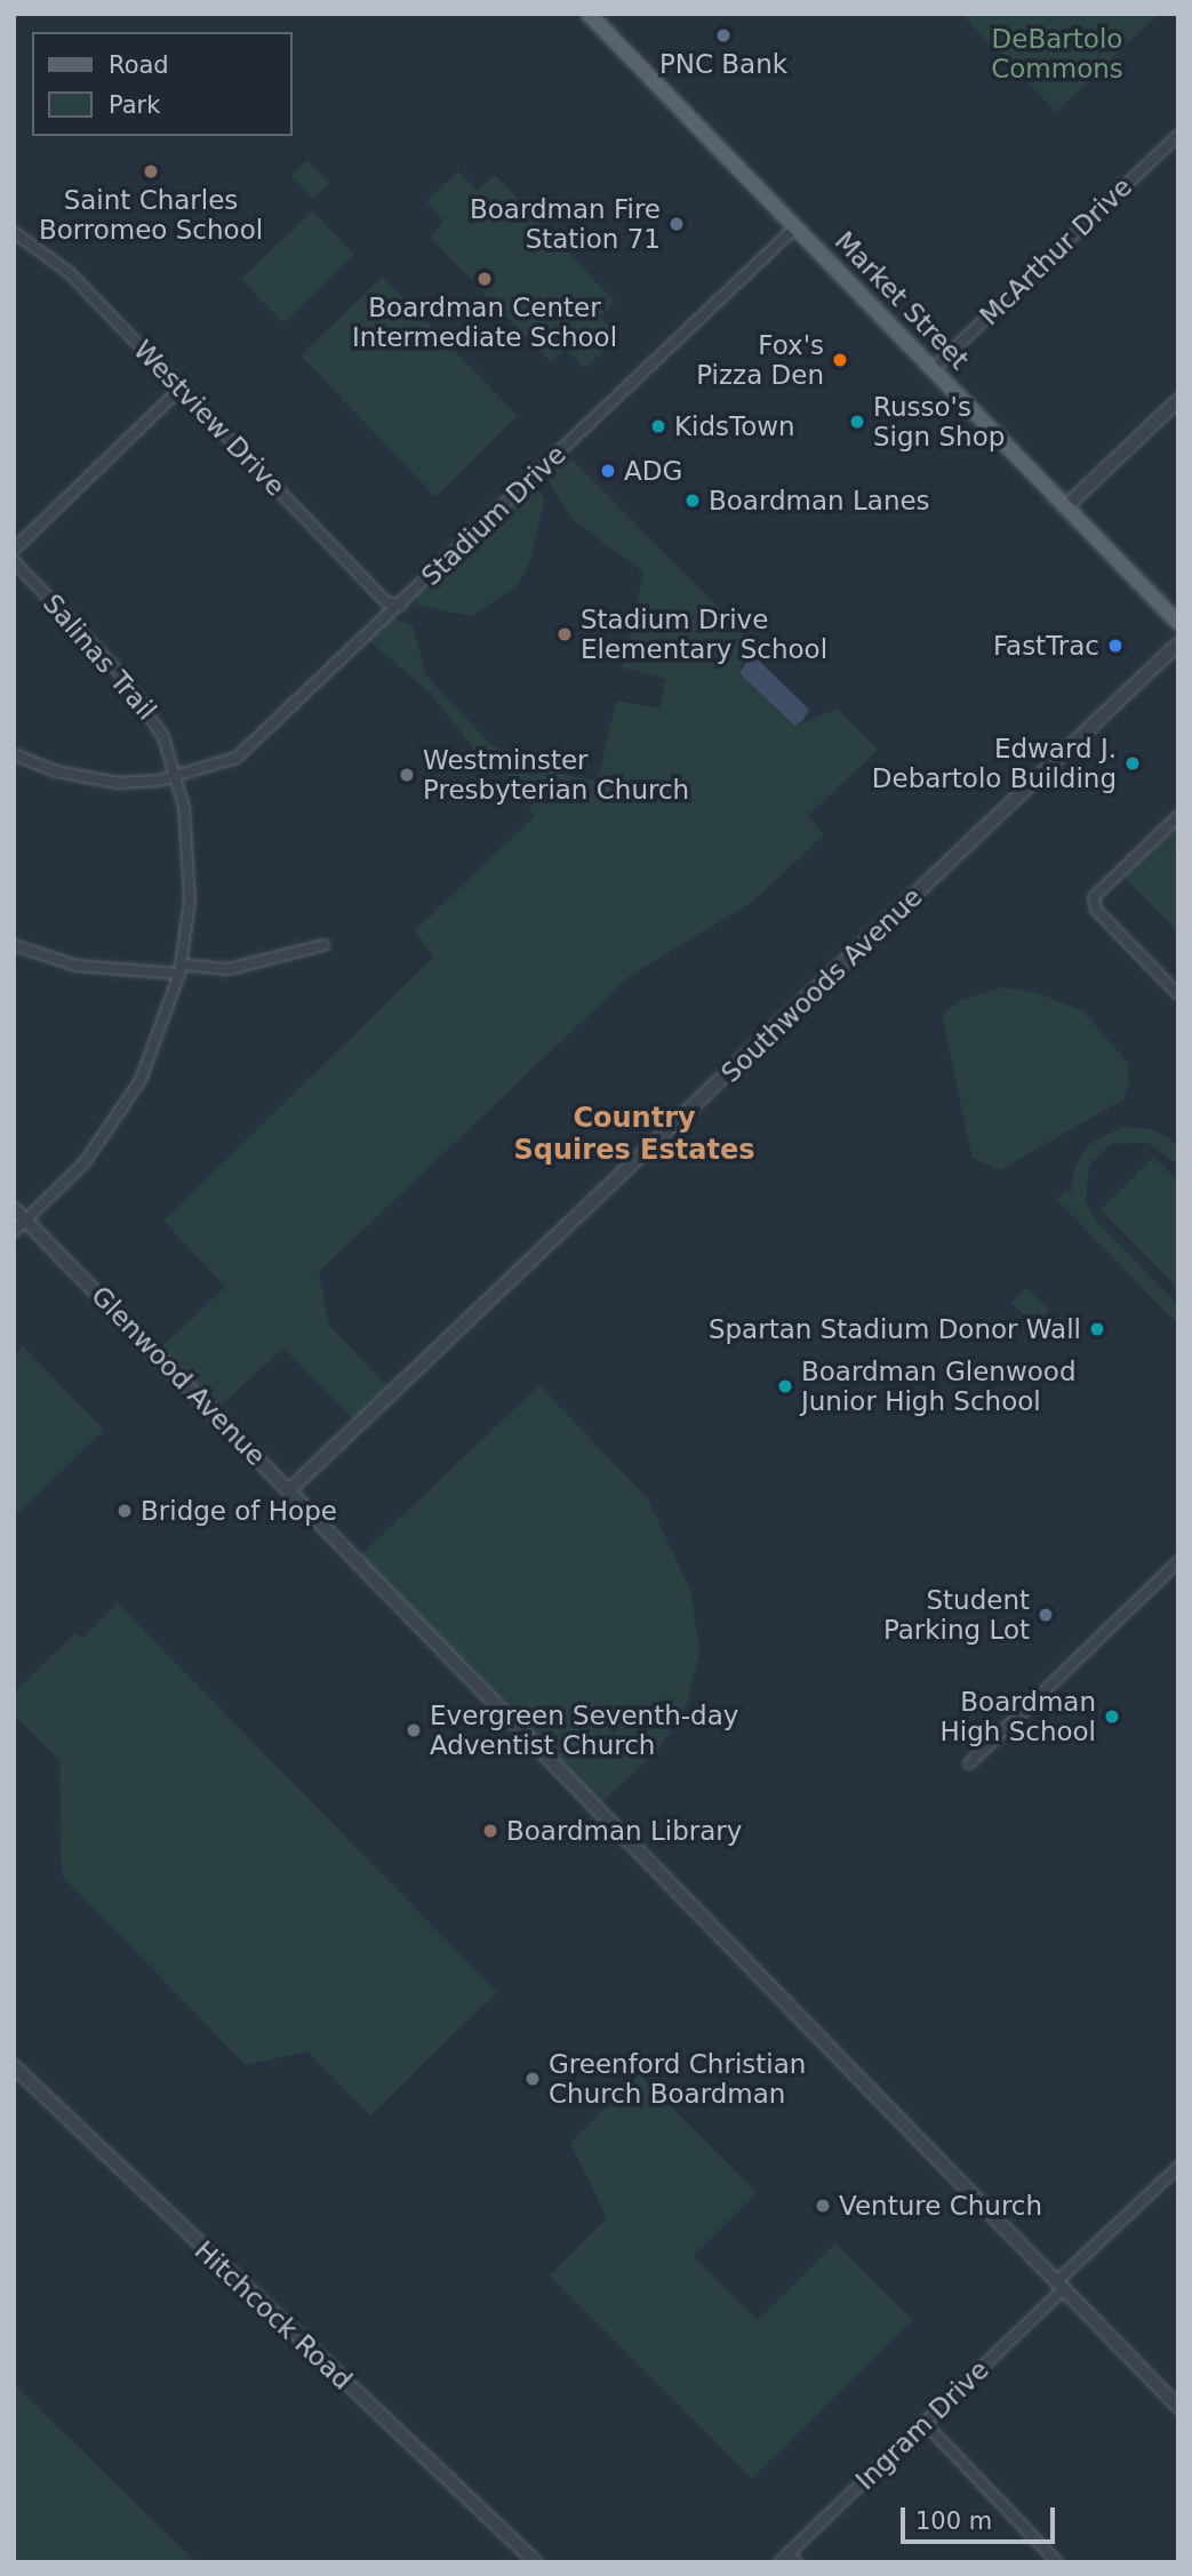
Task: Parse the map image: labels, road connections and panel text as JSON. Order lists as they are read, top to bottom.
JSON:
{
  "streets": {
    "main road": ["Market Street"],
    "street": [
      "McArthur Drive",
      "Westview Drive",
      "Stadium Drive",
      "Salinas Trail",
      "Southwoods Avenue",
      "Glenwood Avenue",
      "Hitchcock Road",
      "Ingram Drive"
    ]
  },
  "crossings": [
    ["McArthur Drive", "Market Street"],
    ["Market Street", "Stadium Drive"],
    ["Westview Drive", "Stadium Drive"],
    ["Stadium Drive", "Salinas Trail"],
    ["Salinas Trail", "Glenwood Avenue"],
    ["Southwoods Avenue", "Glenwood Avenue"],
    ["Glenwood Avenue", "Ingram Drive"]
  ],
  "districts": ["Country Squires Estates"],
  "parks": ["DeBartolo Commons"],
  "places": [
    "PNC Bank",
    "Saint Charles Borromeo School",
    "Boardman Fire Station 71",
    "Boardman Center Intermediate School",
    "Fox's Pizza Den",
    "Russo's Sign Shop",
    "KidsTown",
    "ADG",
    "Boardman Lanes",
    "Stadium Drive Elementary School",
    "FastTrac",
    "Edward J. Debartolo Building",
    "Westminster Presbyterian Church",
    "Spartan Stadium Donor Wall",
    "Boardman Glenwood Junior High School",
    "Bridge of Hope",
    "Student Parking Lot",
    "Boardman High School",
    "Evergreen Seventh-day Adventist Church",
    "Boardman Library",
    "Greenford Christian Church Boardman",
    "Venture Church"
  ],
  "legend": ["Road", "Park"],
  "scale_bar": "100 m"
}
